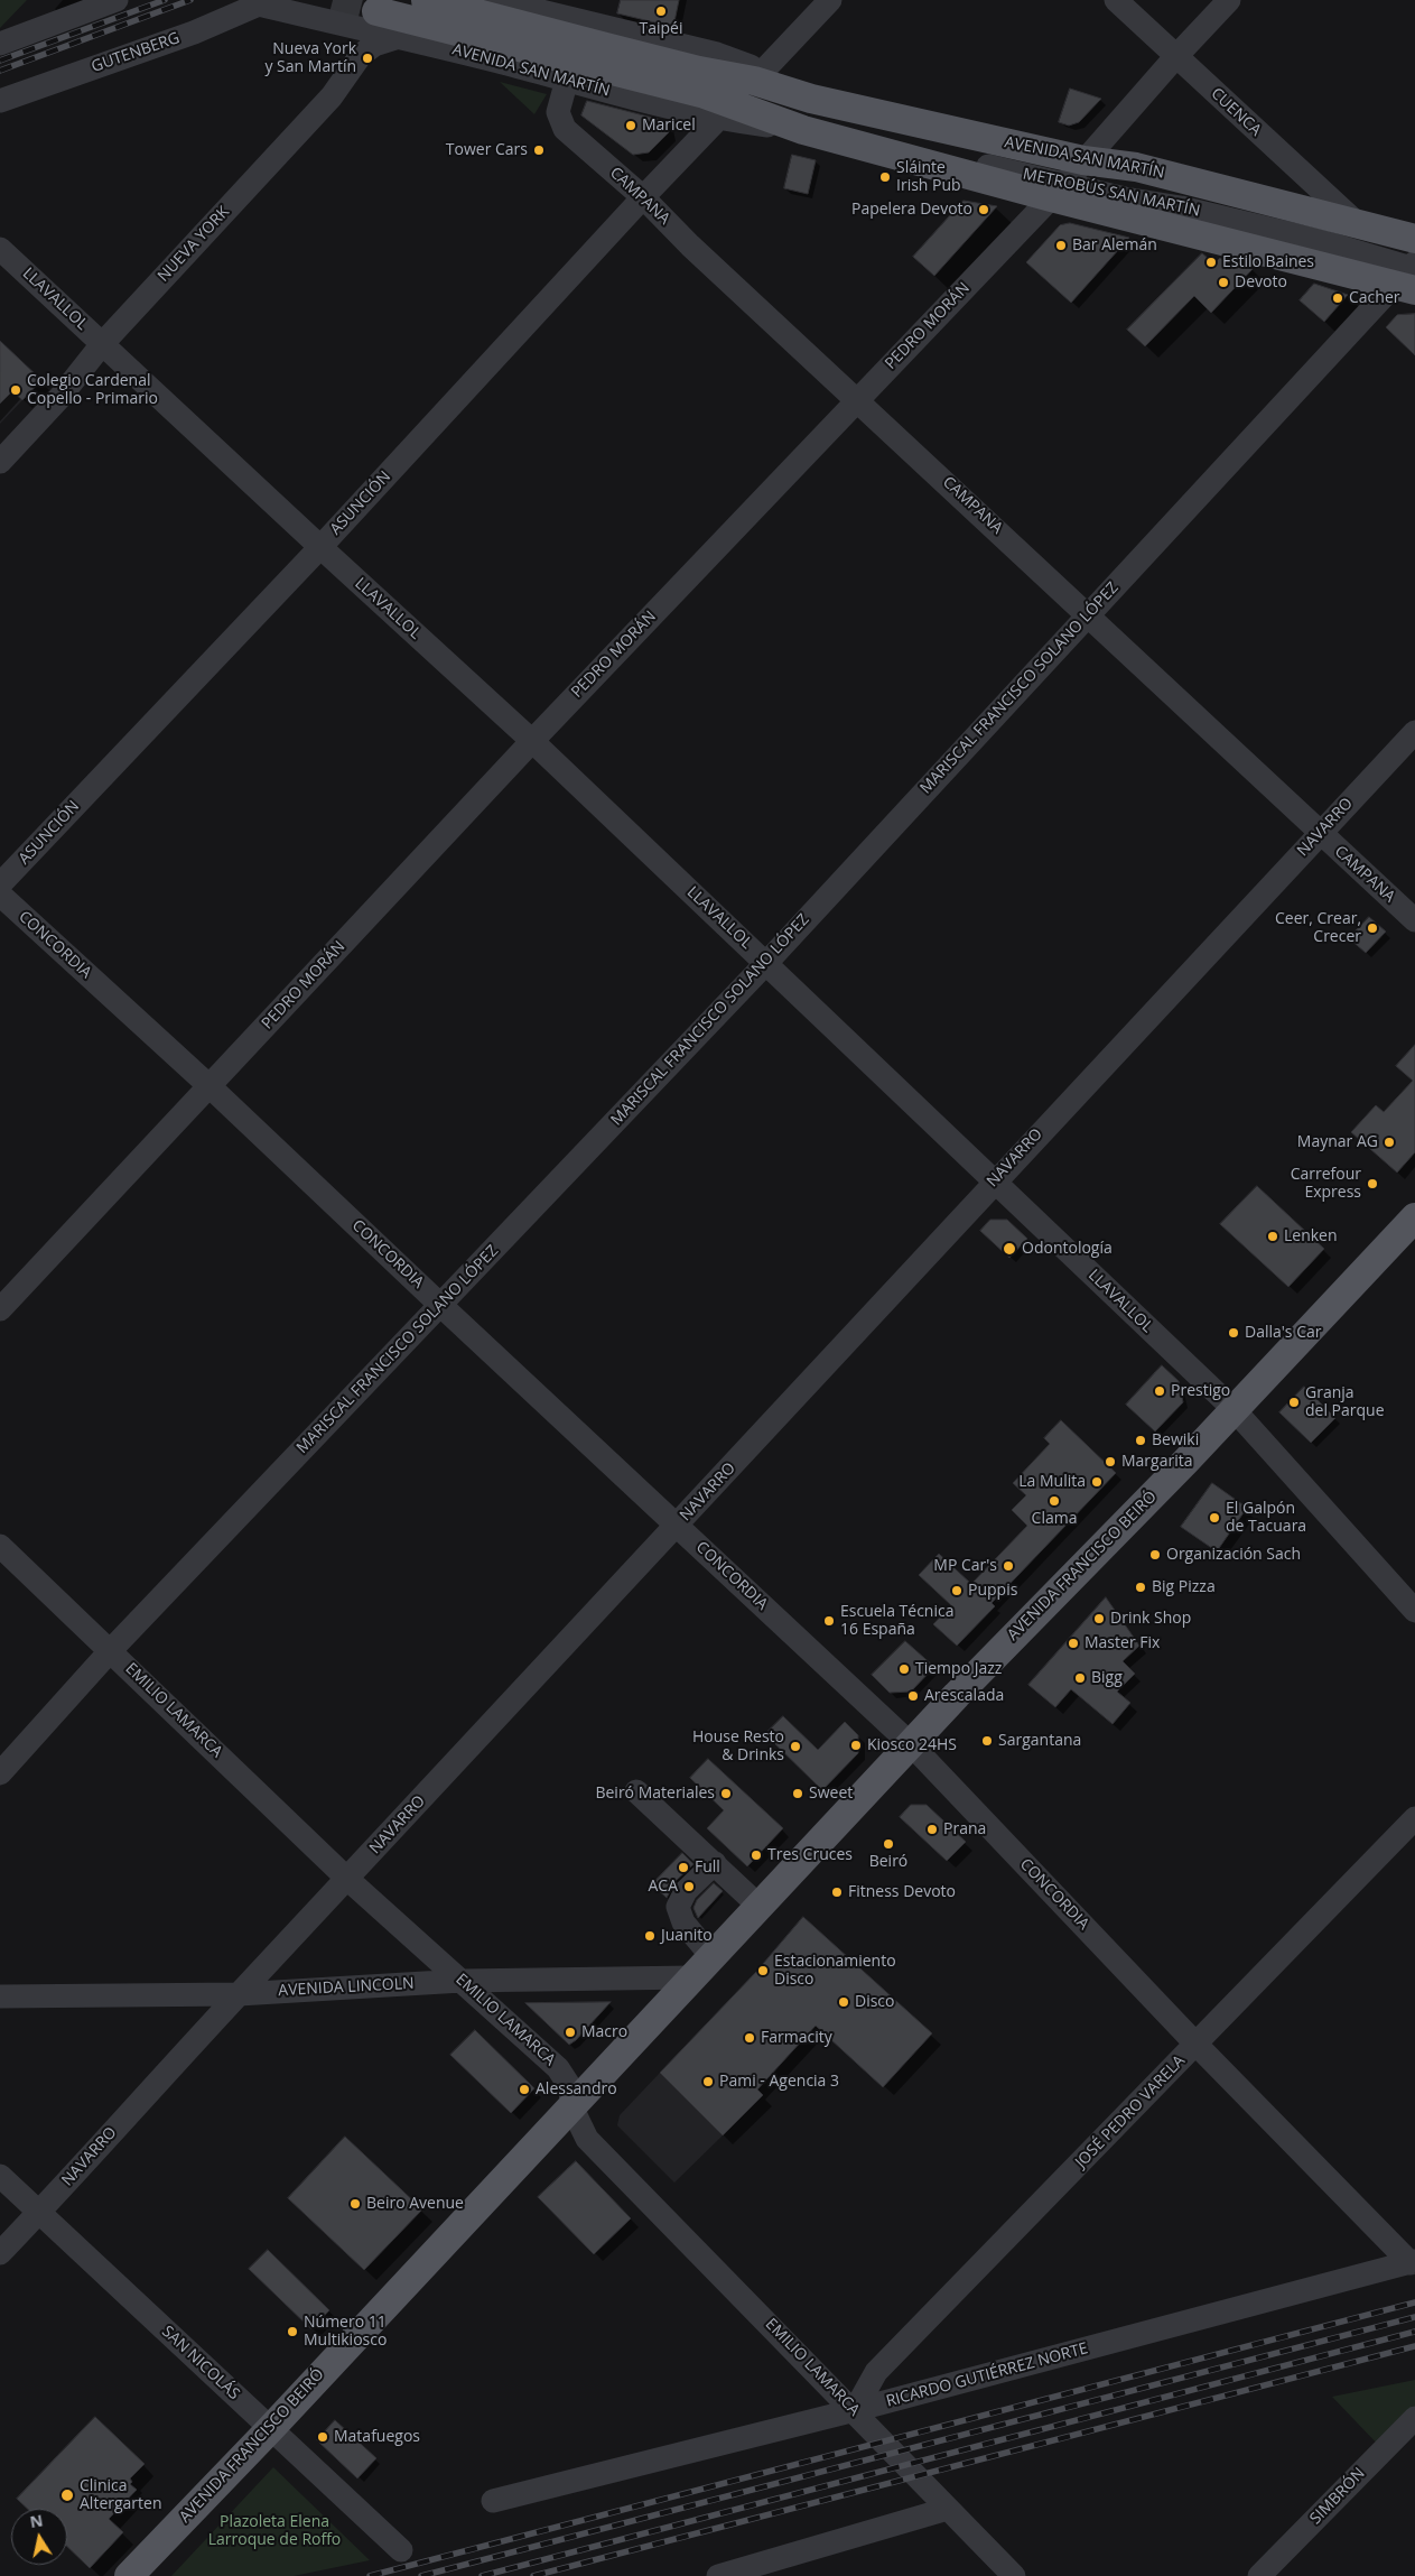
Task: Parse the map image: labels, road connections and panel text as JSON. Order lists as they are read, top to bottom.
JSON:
{
  "streets": {
    "main road": ["AVENIDA SAN MARTÍN", "AVENIDA FRANCISCO BEIRÓ"],
    "street": [
      "GUTENBERG",
      "CUENCA",
      "METROBÚS SAN MARTÍN",
      "CAMPANA",
      "NUEVA YORK",
      "LLAVALLOL",
      "PEDRO MORÁN",
      "ASUNCIÓN",
      "MARISCAL FRANCISCO SOLANO LÓPEZ",
      "NAVARRO",
      "CONCORDIA",
      "EMILIO LAMARCA",
      "AVENIDA LINCOLN",
      "JOSÉ PEDRO VARELA",
      "SAN NICOLÁS",
      "RICARDO GUTIÉRREZ NORTE",
      "SIMBRÓN"
    ]
  },
  "crossings": [
    ["GUTENBERG", "AVENIDA SAN MARTÍN"],
    ["AVENIDA SAN MARTÍN", "CUENCA"],
    ["AVENIDA SAN MARTÍN", "METROBÚS SAN MARTÍN"],
    ["AVENIDA SAN MARTÍN", "CAMPANA"],
    ["AVENIDA SAN MARTÍN", "NUEVA YORK"],
    ["AVENIDA SAN MARTÍN", "PEDRO MORÁN"],
    ["AVENIDA SAN MARTÍN", "ASUNCIÓN"],
    ["AVENIDA SAN MARTÍN", "MARISCAL FRANCISCO SOLANO LÓPEZ"],
    ["CUENCA", "PEDRO MORÁN"],
    ["METROBÚS SAN MARTÍN", "PEDRO MORÁN"],
    ["METROBÚS SAN MARTÍN", "MARISCAL FRANCISCO SOLANO LÓPEZ"],
    ["CAMPANA", "PEDRO MORÁN"],
    ["CAMPANA", "ASUNCIÓN"],
    ["CAMPANA", "MARISCAL FRANCISCO SOLANO LÓPEZ"],
    ["CAMPANA", "NAVARRO"],
    ["NUEVA YORK", "LLAVALLOL"],
    ["LLAVALLOL", "PEDRO MORÁN"],
    ["LLAVALLOL", "ASUNCIÓN"],
    ["LLAVALLOL", "MARISCAL FRANCISCO SOLANO LÓPEZ"],
    ["LLAVALLOL", "NAVARRO"],
    ["LLAVALLOL", "AVENIDA FRANCISCO BEIRÓ"],
    ["PEDRO MORÁN", "CONCORDIA"],
    ["MARISCAL FRANCISCO SOLANO LÓPEZ", "CONCORDIA"],
    ["MARISCAL FRANCISCO SOLANO LÓPEZ", "EMILIO LAMARCA"],
    ["NAVARRO", "CONCORDIA"],
    ["NAVARRO", "EMILIO LAMARCA"],
    ["NAVARRO", "AVENIDA LINCOLN"],
    ["NAVARRO", "SAN NICOLÁS"],
    ["CONCORDIA", "AVENIDA FRANCISCO BEIRÓ"],
    ["CONCORDIA", "JOSÉ PEDRO VARELA"],
    ["CONCORDIA", "RICARDO GUTIÉRREZ NORTE"],
    ["AVENIDA FRANCISCO BEIRÓ", "EMILIO LAMARCA"],
    ["AVENIDA FRANCISCO BEIRÓ", "AVENIDA LINCOLN"],
    ["AVENIDA FRANCISCO BEIRÓ", "SAN NICOLÁS"],
    ["EMILIO LAMARCA", "AVENIDA LINCOLN"],
    ["EMILIO LAMARCA", "JOSÉ PEDRO VARELA"],
    ["EMILIO LAMARCA", "RICARDO GUTIÉRREZ NORTE"],
    ["JOSÉ PEDRO VARELA", "RICARDO GUTIÉRREZ NORTE"]
  ],
  "parks": ["Plazoleta Elena Larroque de Roffo"],
  "places": [
    "Taipéi",
    "Nueva York y San Martín",
    "Maricel",
    "Tower Cars",
    "Sláinte Irish Pub",
    "Papelera Devoto",
    "Bar Alemán",
    "Estilo Baines",
    "Devoto",
    "Cacher",
    "Colegio Cardenal Copello - Primario",
    "Ceer, Crear, Crecer",
    "Maynar AG",
    "Carrefour Express",
    "Lenken",
    "Odontología",
    "Dalla's Car",
    "Prestigo",
    "Granja del Parque",
    "Bewiki",
    "Margarita",
    "La Mulita",
    "Clama",
    "El Galpón de Tacuara",
    "Organización Sach",
    "MP Car's",
    "Big Pizza",
    "Puppis",
    "Drink Shop",
    "Escuela Técnica 16 España",
    "Master Fix",
    "Tiempo Jazz",
    "Bigg",
    "Arescalada",
    "Sargantana",
    "Kiosco 24HS",
    "House Resto & Drinks",
    "Beiró Materiales",
    "Sweet",
    "Prana",
    "Beiró",
    "Tres Cruces",
    "Full",
    "ACA",
    "Fitness Devoto",
    "Juanito",
    "Estacionamiento Disco",
    "Disco",
    "Macro",
    "Farmacity",
    "Pami - Agencia 3",
    "Alessandro",
    "Beiro Avenue",
    "Número 11 Multikiosco",
    "Matafuegos",
    "Clinica Altergarten"
  ],
  "north": "top"
}
